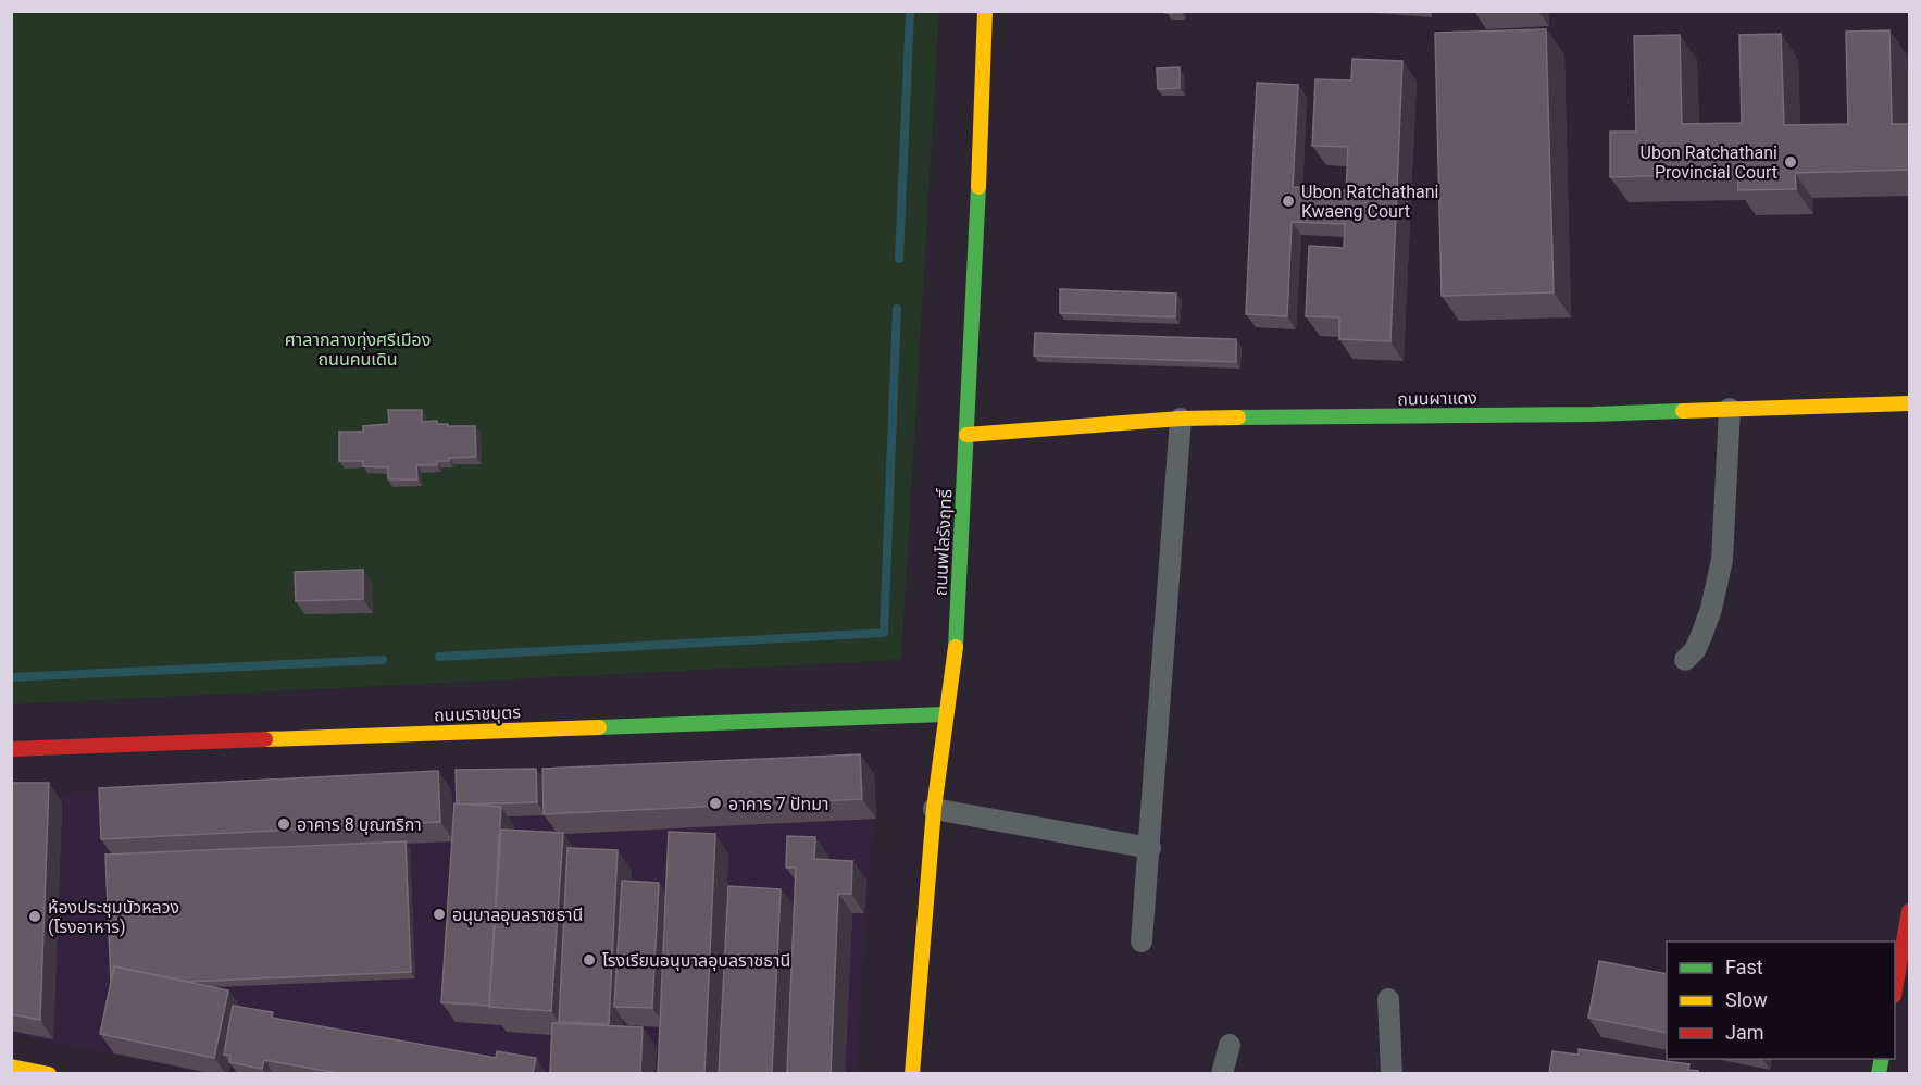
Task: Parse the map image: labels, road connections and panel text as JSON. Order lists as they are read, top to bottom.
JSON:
{
  "streets": {
    "street": ["ถนนผาแดง", "ถนนพโลรังฤทธิ์", "ถนนราชบุตร"]
  },
  "crossings": [
    ["ถนนผาแดง", "ถนนพโลรังฤทธิ์"],
    ["ถนนพโลรังฤทธิ์", "ถนนราชบุตร"]
  ],
  "parks": ["ศาลากลางทุ่งศรีเมือง ถนนคนเดิน"],
  "places": [
    "Ubon Ratchathani Provincial Court",
    "Ubon Ratchathani Kwaeng Court",
    "อาคาร 7 ปัทมา",
    "อาคาร 8 บุณฑริกา",
    "อนุบาลอุบลราชธานี",
    "ห้องประชุมบัวหลวง (โรงอาหาร)",
    "โรงเรียนอนุบาลอุบลราชธานี"
  ],
  "legend": ["Fast", "Slow", "Jam"]
}
